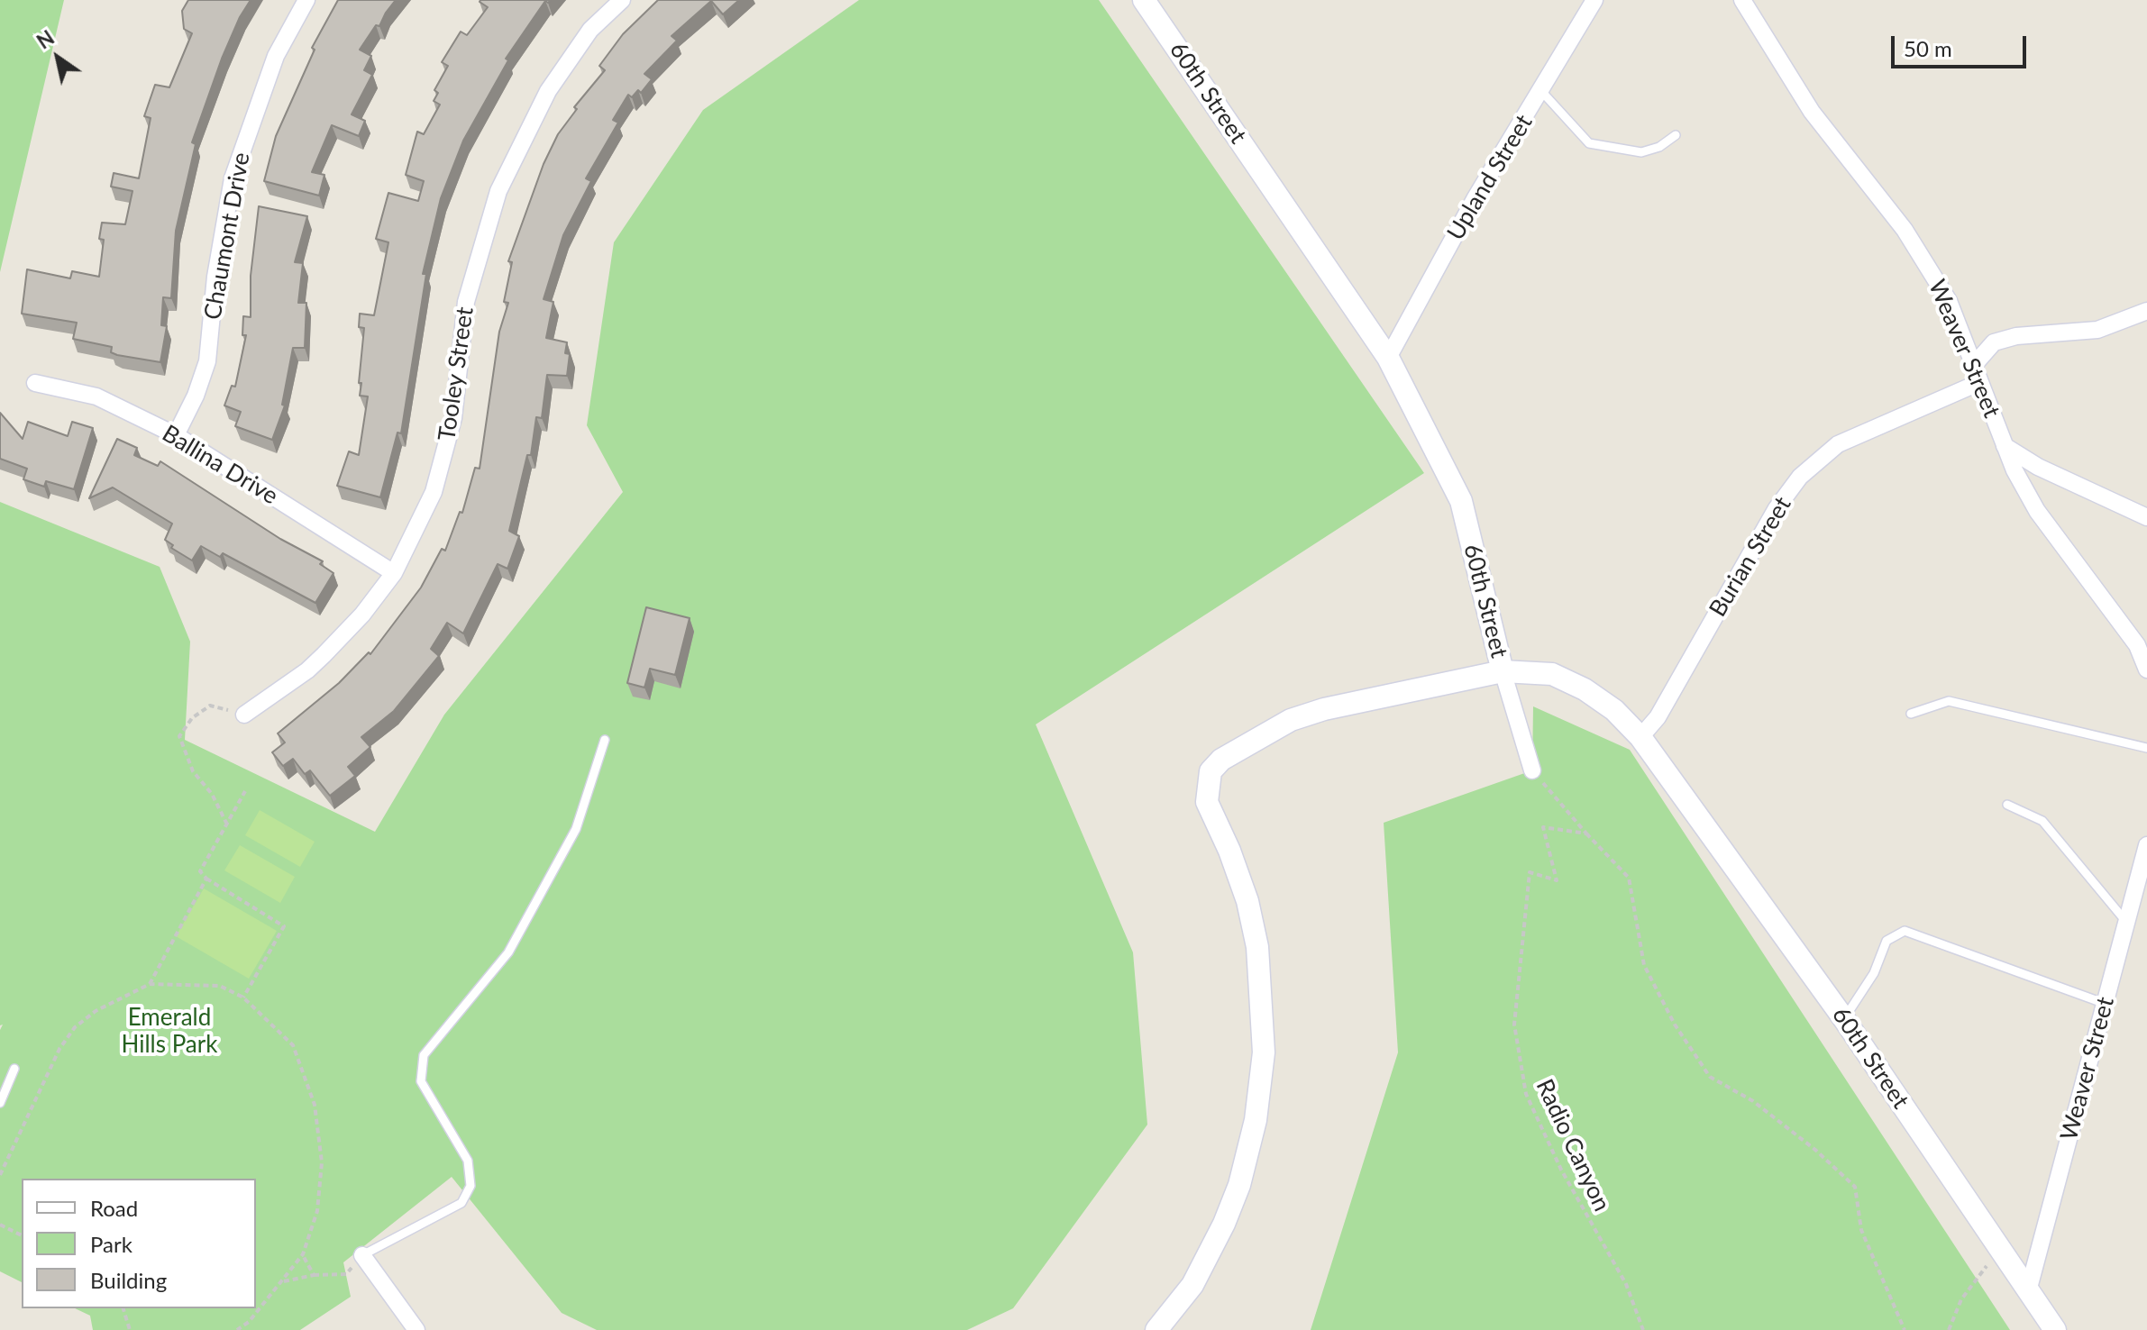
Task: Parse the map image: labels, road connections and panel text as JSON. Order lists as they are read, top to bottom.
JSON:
{
  "streets": {
    "street": [
      "60th Street",
      "Upland Street",
      "Chaumont Drive",
      "Weaver Street",
      "Tooley Street",
      "Ballina Drive",
      "Burian Street"
    ],
    "path": ["Radio Canyon"]
  },
  "crossings": [
    ["60th Street", "Upland Street"],
    ["60th Street", "Weaver Street"],
    ["60th Street", "Burian Street"],
    ["Chaumont Drive", "Ballina Drive"],
    ["Weaver Street", "Burian Street"],
    ["Tooley Street", "Ballina Drive"]
  ],
  "parks": ["Emerald Hills Park"],
  "legend": ["Road", "Park", "Building"],
  "scale_bar": "50 m",
  "north": "top left"
}
